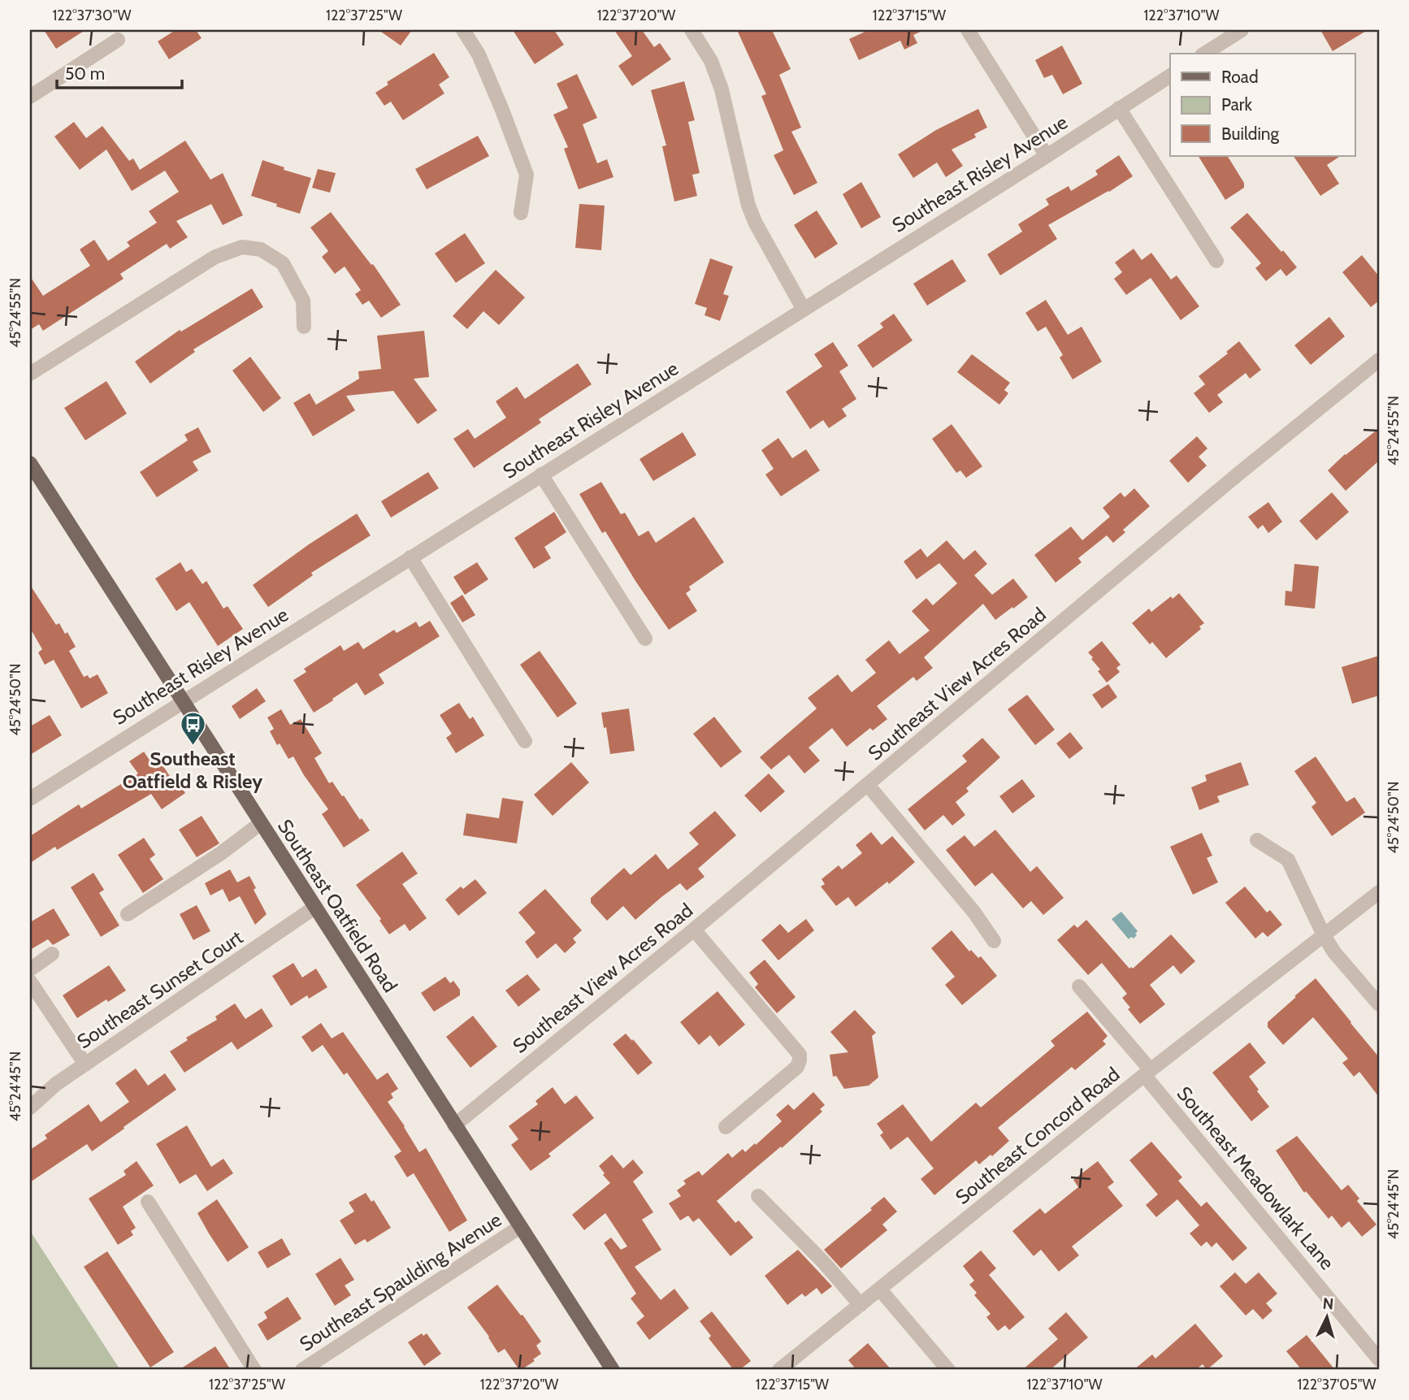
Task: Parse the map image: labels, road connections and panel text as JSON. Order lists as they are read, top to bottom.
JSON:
{
  "streets": {
    "main road": ["Southeast Oatfield Road"],
    "street": [
      "Southeast Risley Avenue",
      "Southeast View Acres Road",
      "Southeast Sunset Court",
      "Southeast Concord Road",
      "Southeast Meadowlark Lane",
      "Southeast Spaulding Avenue"
    ]
  },
  "crossings": [
    ["Southeast Risley Avenue", "Southeast Oatfield Road"],
    ["Southeast View Acres Road", "Southeast Oatfield Road"],
    ["Southeast Oatfield Road", "Southeast Sunset Court"],
    ["Southeast Oatfield Road", "Southeast Spaulding Avenue"],
    ["Southeast Concord Road", "Southeast Meadowlark Lane"]
  ],
  "places": {
    "bus stop": ["Southeast Oatfield & Risley"]
  },
  "legend": ["Road", "Park", "Building"],
  "scale_bar": "50 m",
  "north": "top",
  "coordinates": [
    "122°37'30\"W",
    "122°37'25\"W",
    "122°37'20\"W",
    "122°37'15\"W",
    "122°37'10\"W",
    "45°24'55\"N",
    "45°24'50\"N",
    "45°24'45\"N",
    "122°37'05\"W"
  ]
}
